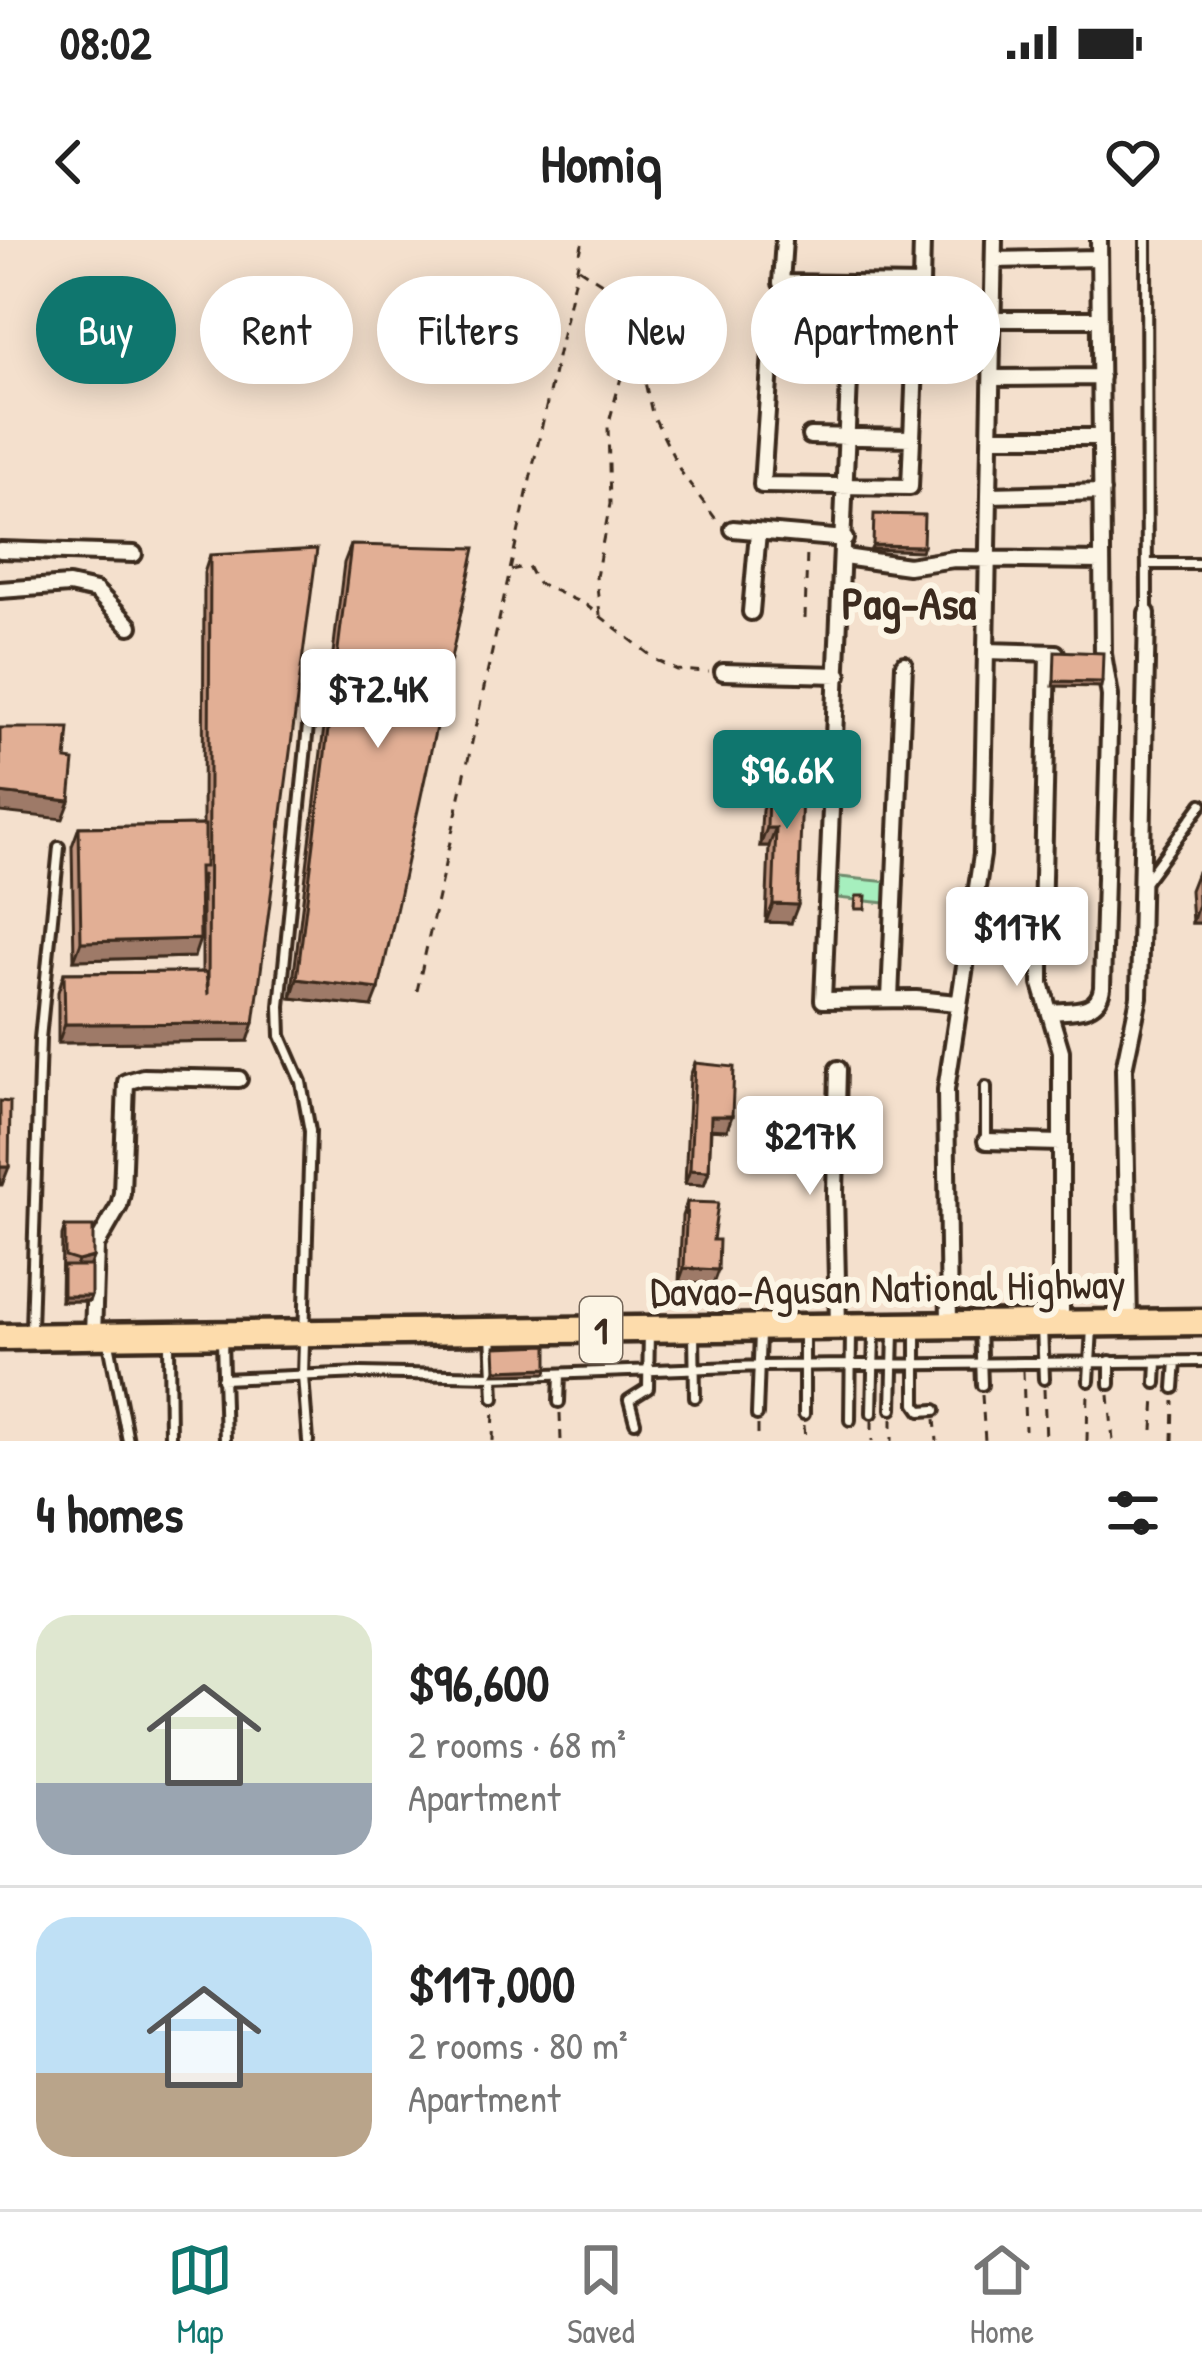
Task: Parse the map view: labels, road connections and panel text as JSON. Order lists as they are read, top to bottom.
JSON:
{
  "streets": {
    "highway": ["Davao-Agusan National Highway", "1"]
  },
  "districts": ["Pag-Asa"],
  "page": {
    "status": "08:02",
    "header": "Homiq",
    "chip": [
      "Buy",
      "Rent",
      "Filters",
      "New",
      "Apartment"
    ],
    "price": [
      "$72.4K",
      "$96.6K",
      "$117K",
      "$217K"
    ],
    "heading": "4 homes",
    "list": [
      {
        "name": "$96,600",
        "note": "2 rooms · 68 m² · Apartment"
      },
      {
        "name": "$117,000",
        "note": "2 rooms · 80 m² · Apartment"
      }
    ],
    "tabs": ["Map", "Saved", "Home"]
  }
}
